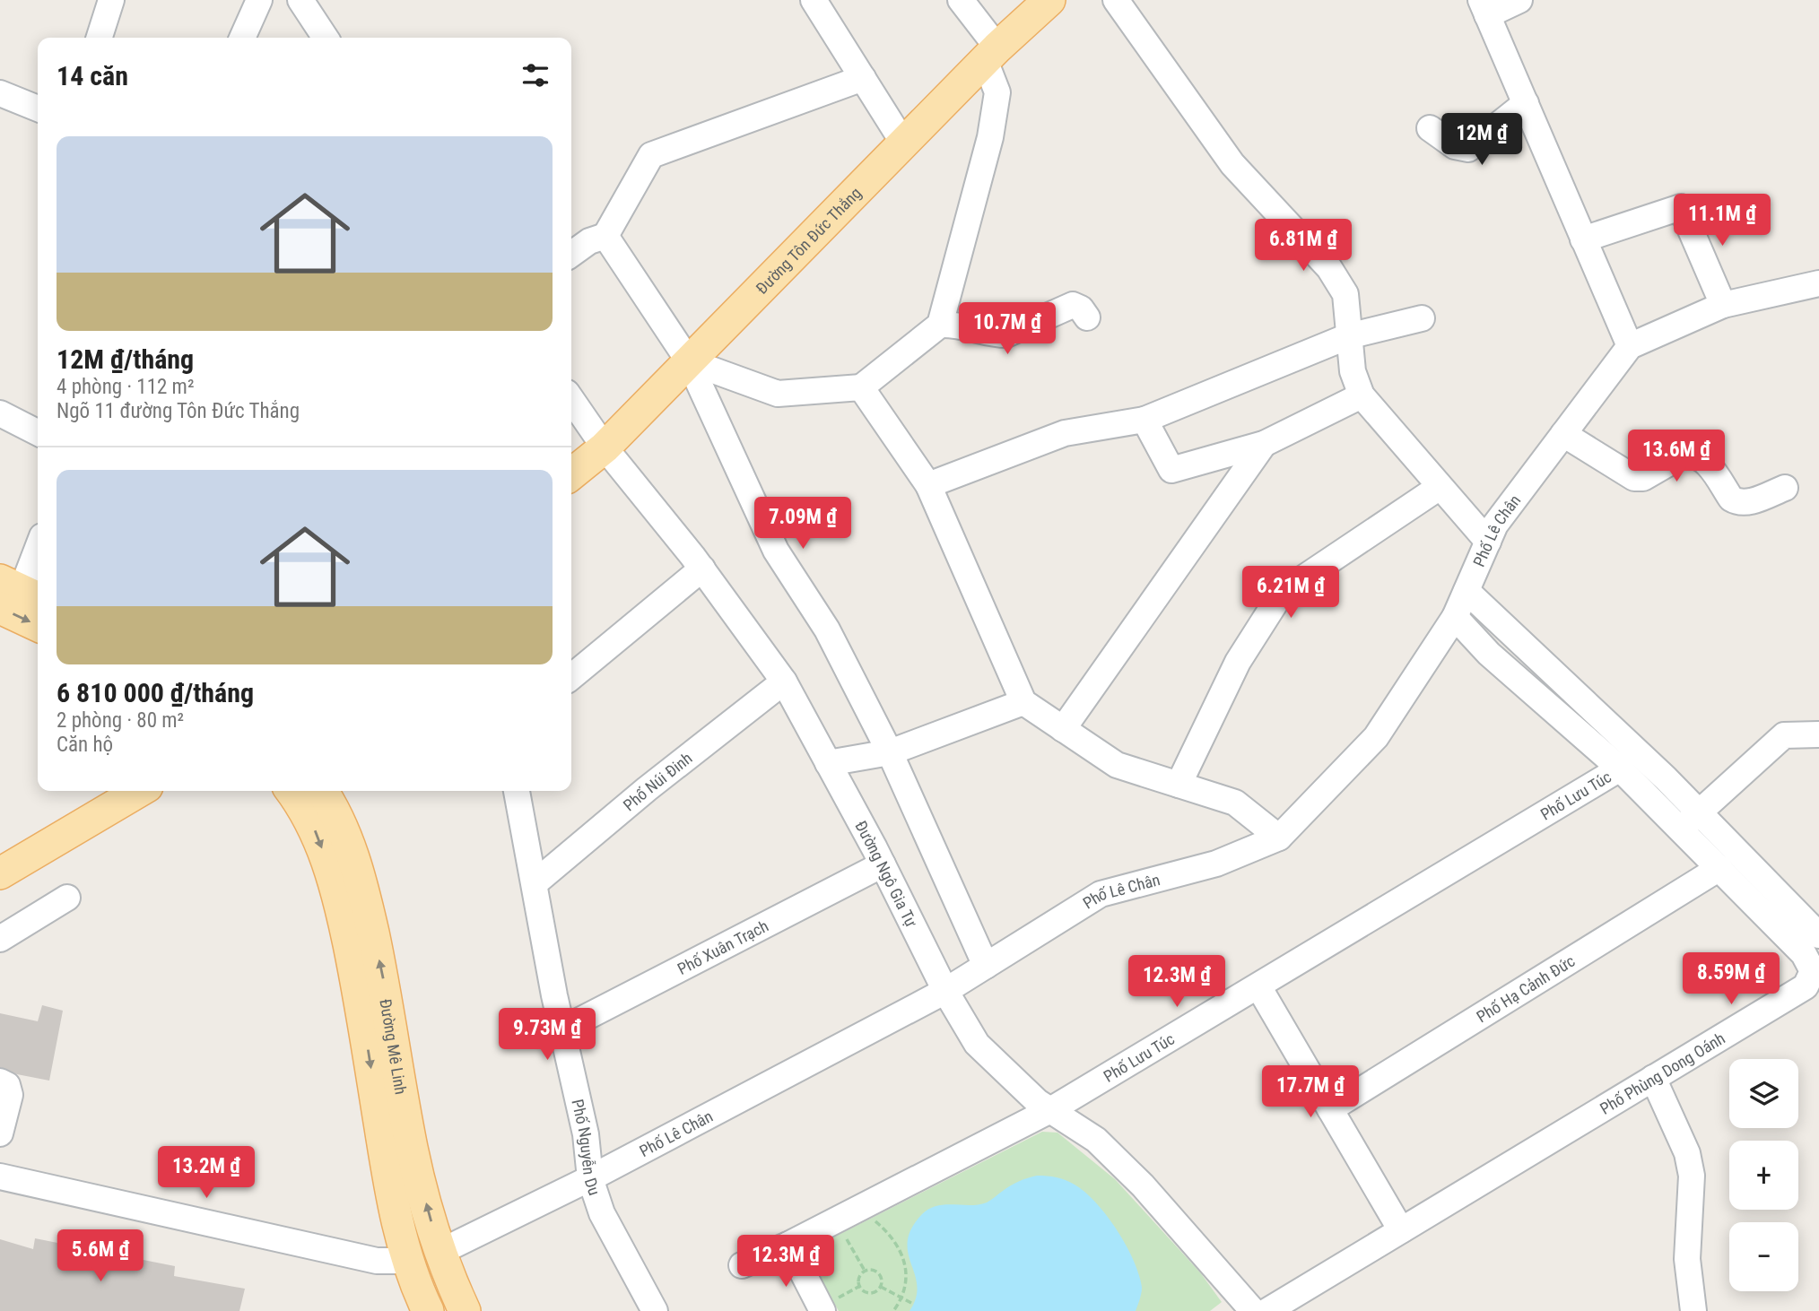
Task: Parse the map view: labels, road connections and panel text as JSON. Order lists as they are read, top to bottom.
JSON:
{
  "streets": {
    "main road": ["Đường Tôn Đức Thắng", "Đường Mê Linh"],
    "street": [
      "Phố Lê Chân",
      "Phố Núi Đinh",
      "Phố Lưu Túc",
      "Đường Ngô Gia Tự",
      "Phố Xuân Trạch",
      "Phố Hạ Cảnh Đức",
      "Phố Phùng Dong Oánh",
      "Phố Nguyễn Du"
    ]
  },
  "crossings": [
    ["Đường Tôn Đức Thắng", "Đường Ngô Gia Tự"],
    ["Phố Lê Chân", "Đường Ngô Gia Tự"],
    ["Phố Lê Chân", "Đường Mê Linh"],
    ["Phố Lê Chân", "Phố Phùng Dong Oánh"],
    ["Phố Lê Chân", "Phố Nguyễn Du"],
    ["Phố Núi Đinh", "Đường Ngô Gia Tự"],
    ["Phố Núi Đinh", "Phố Nguyễn Du"],
    ["Phố Lưu Túc", "Đường Ngô Gia Tự"],
    ["Phố Lưu Túc", "Phố Phùng Dong Oánh"],
    ["Đường Ngô Gia Tự", "Phố Xuân Trạch"],
    ["Phố Xuân Trạch", "Phố Nguyễn Du"],
    ["Phố Hạ Cảnh Đức", "Phố Phùng Dong Oánh"]
  ],
  "page": {
    "heading": "14 căn",
    "price": [
      "12M ₫",
      "11.1M ₫",
      "6.81M ₫",
      "10.7M ₫",
      "13.6M ₫",
      "7.09M ₫",
      "6.21M ₫",
      "8.59M ₫",
      "12.3M ₫",
      "9.73M ₫",
      "17.7M ₫",
      "13.2M ₫",
      "5.6M ₫",
      "12.3M ₫"
    ],
    "list": [
      {
        "name": "12M ₫/tháng",
        "note": "4 phòng · 112 m² · Ngõ 11 đường Tôn Đức Thắng"
      },
      {
        "name": "6 810 000 ₫/tháng",
        "note": "2 phòng · 80 m² · Căn hộ"
      }
    ],
    "map_buttons": ["+", "−"]
  }
}
